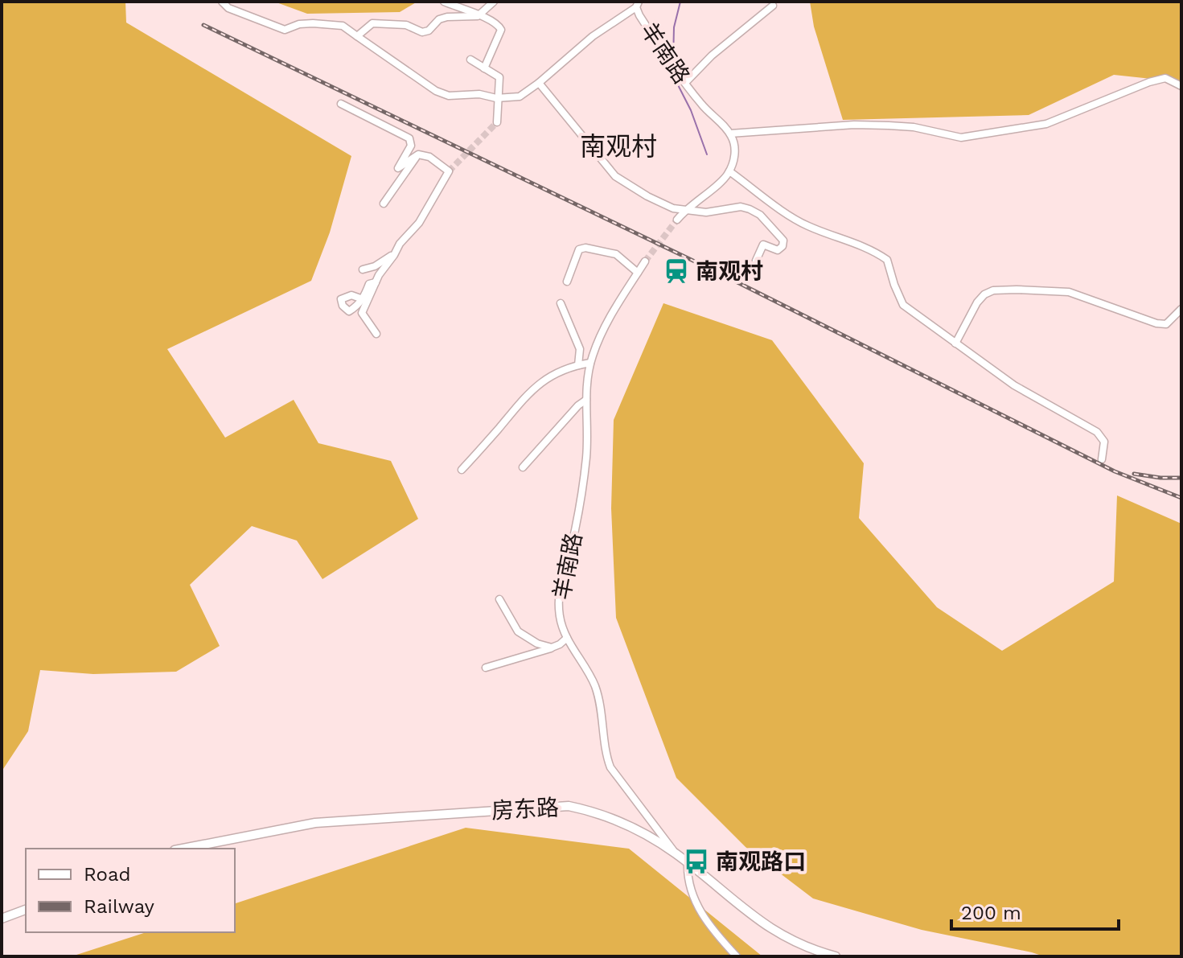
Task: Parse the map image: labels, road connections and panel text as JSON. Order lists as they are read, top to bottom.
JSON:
{
  "streets": {
    "main road": ["房东路"],
    "street": ["羊南路"]
  },
  "crossings": [
    ["羊南路", "房东路"]
  ],
  "districts": ["南观村"],
  "places": {
    "station": ["南观村"],
    "bus stop": ["南观路口"]
  },
  "legend": ["Road", "Railway"],
  "scale_bar": "200 m"
}
